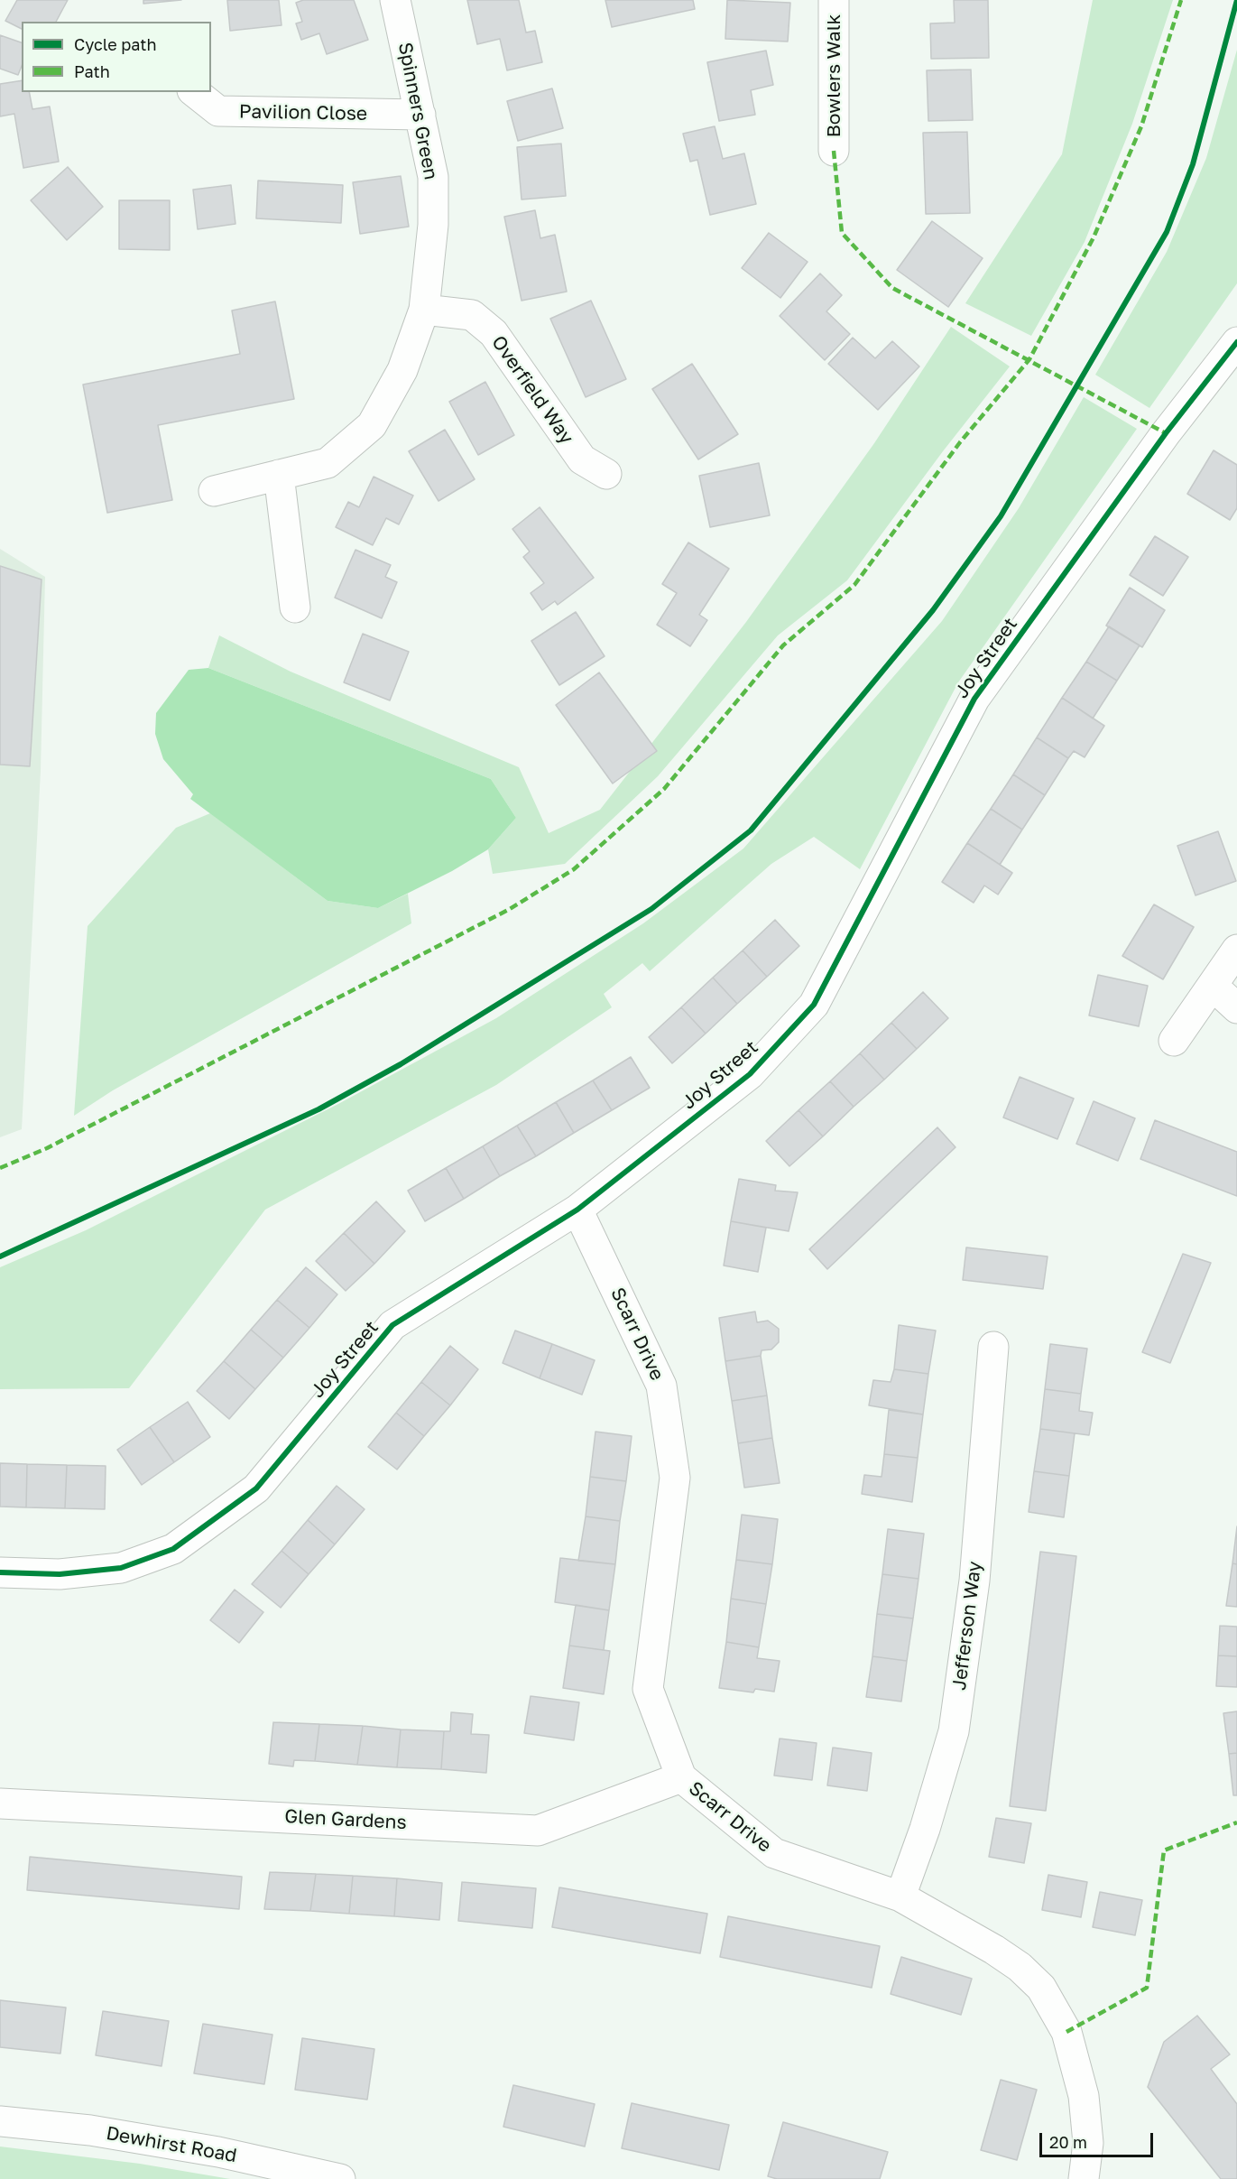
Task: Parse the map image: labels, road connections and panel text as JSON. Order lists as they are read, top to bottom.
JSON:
{
  "streets": {
    "street": [
      "Bowlers Walk",
      "Spinners Green",
      "Pavilion Close",
      "Overfield Way",
      "Joy Street",
      "Scarr Drive",
      "Jefferson Way",
      "Glen Gardens",
      "Dewhirst Road"
    ]
  },
  "crossings": [
    ["Spinners Green", "Pavilion Close"],
    ["Spinners Green", "Overfield Way"],
    ["Joy Street", "Scarr Drive"],
    ["Scarr Drive", "Jefferson Way"],
    ["Scarr Drive", "Glen Gardens"]
  ],
  "legend": ["Cycle path", "Path"],
  "scale_bar": "20 m"
}
